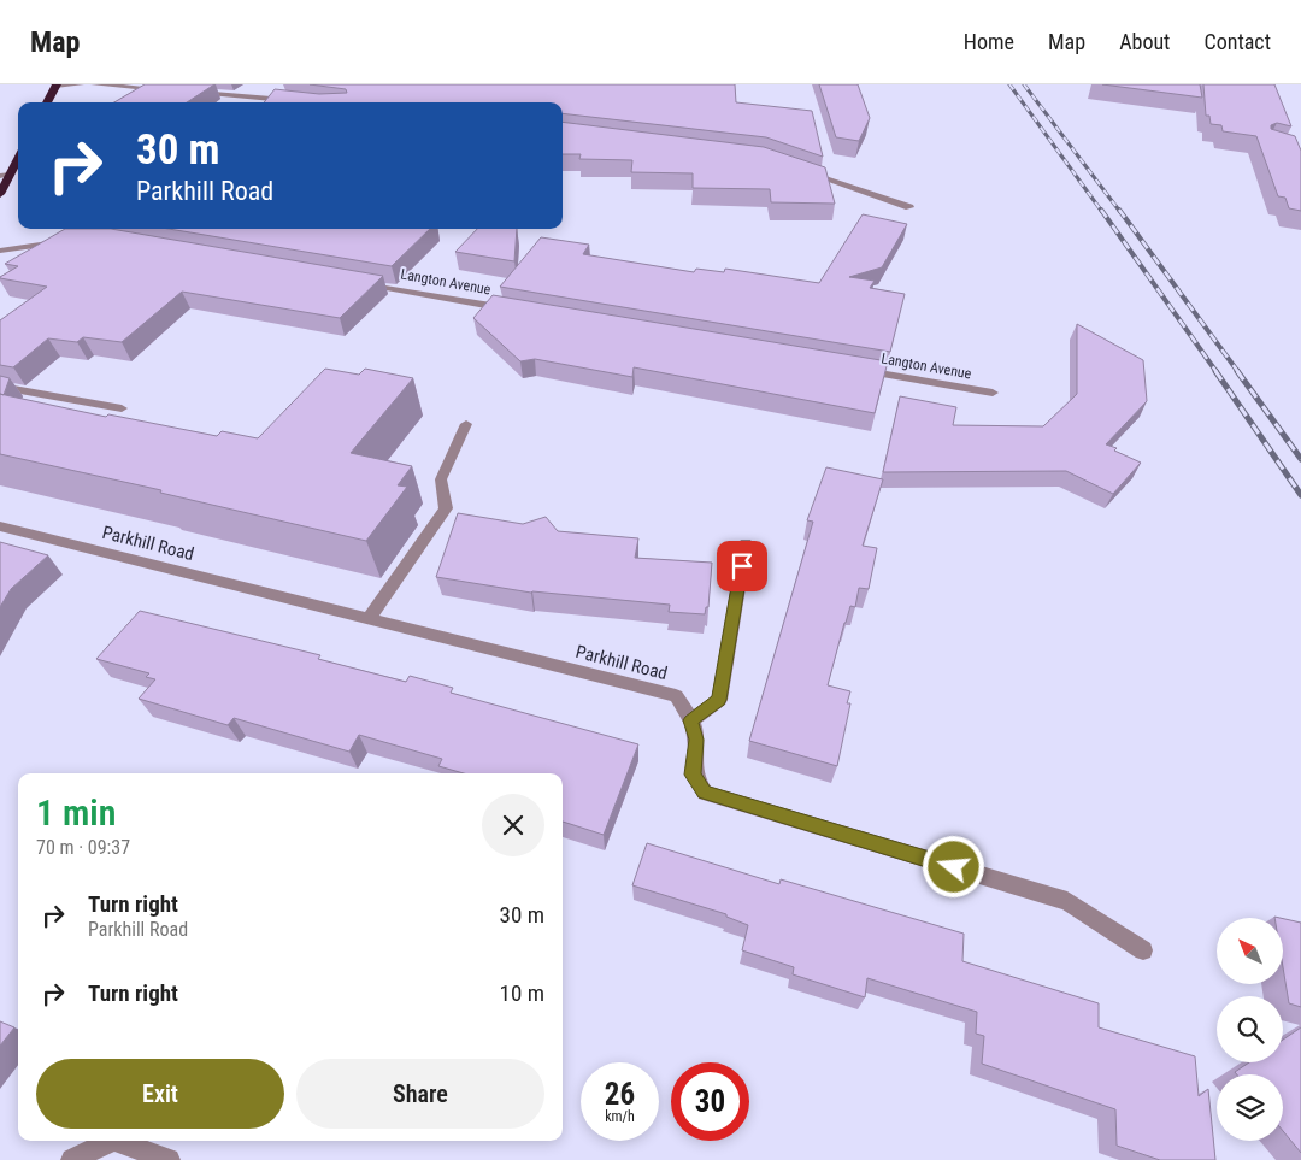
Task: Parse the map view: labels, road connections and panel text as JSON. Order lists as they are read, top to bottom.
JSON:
{
  "streets": {
    "street": ["Langton Avenue", "Parkhill Road"]
  },
  "north": "top left",
  "page": {
    "header": "Map",
    "nav": [
      "Home",
      "Map",
      "About",
      "Contact"
    ],
    "turn": ["30 m", "Parkhill Road"],
    "heading": ["1 min", "70 m · 09:37"],
    "list": [
      {
        "name": "Turn right",
        "note": "Parkhill Road",
        "value": "30 m"
      },
      {
        "name": "Turn right",
        "value": "10 m"
      }
    ],
    "buttons": ["Exit", "Share"],
    "speed": "26 km/h",
    "limit": "30"
  }
}
